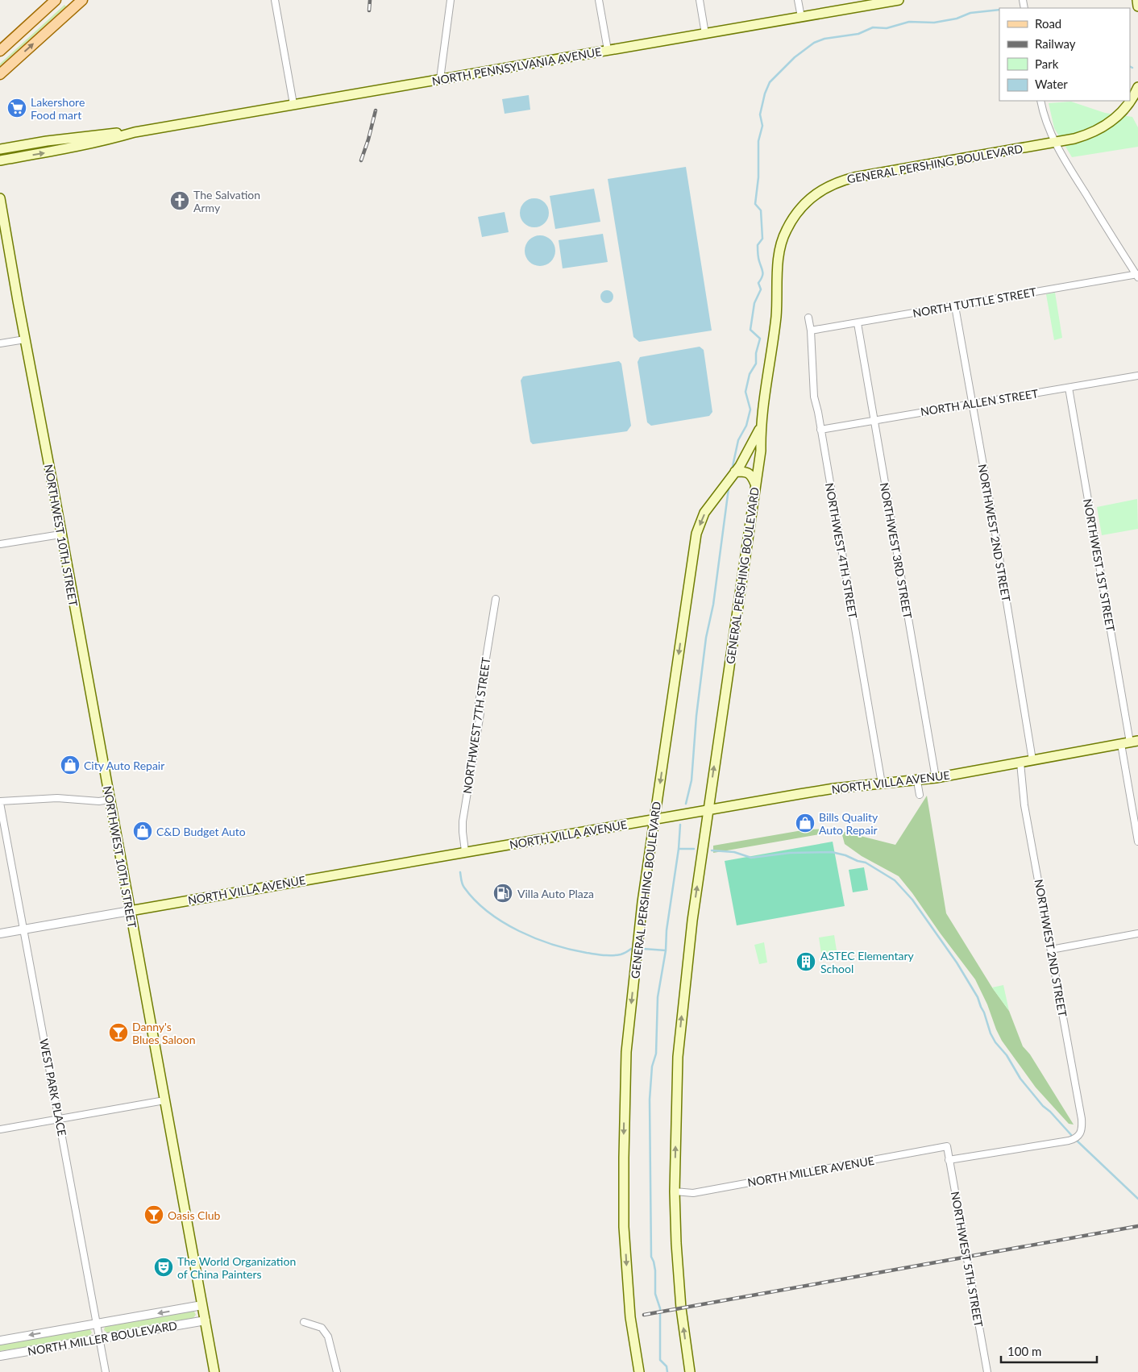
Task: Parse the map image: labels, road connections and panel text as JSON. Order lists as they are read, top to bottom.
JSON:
{
  "streets": {
    "main road": [
      "NORTH PENNSYLVANIA AVENUE",
      "GENERAL PERSHING BOULEVARD",
      "NORTHWEST 10TH STREET",
      "NORTH VILLA AVENUE"
    ],
    "street": [
      "NORTH TUTTLE STREET",
      "NORTH ALLEN STREET",
      "NORTHWEST 2ND STREET",
      "NORTHWEST 4TH STREET",
      "NORTHWEST 3RD STREET",
      "NORTHWEST 1ST STREET",
      "NORTHWEST 7TH STREET",
      "WEST PARK PLACE",
      "NORTH MILLER AVENUE",
      "NORTHWEST 5TH STREET",
      "NORTH MILLER BOULEVARD"
    ]
  },
  "crossings": [
    ["GENERAL PERSHING BOULEVARD", "NORTH VILLA AVENUE"],
    ["GENERAL PERSHING BOULEVARD", "NORTH MILLER AVENUE"],
    ["NORTH TUTTLE STREET", "NORTHWEST 2ND STREET"],
    ["NORTH TUTTLE STREET", "NORTHWEST 4TH STREET"],
    ["NORTH TUTTLE STREET", "NORTHWEST 3RD STREET"],
    ["NORTH ALLEN STREET", "NORTHWEST 2ND STREET"],
    ["NORTH ALLEN STREET", "NORTHWEST 4TH STREET"],
    ["NORTH ALLEN STREET", "NORTHWEST 3RD STREET"],
    ["NORTH ALLEN STREET", "NORTHWEST 1ST STREET"],
    ["NORTHWEST 2ND STREET", "NORTH VILLA AVENUE"],
    ["NORTHWEST 2ND STREET", "NORTHWEST 5TH STREET"],
    ["NORTHWEST 10TH STREET", "NORTH VILLA AVENUE"],
    ["NORTHWEST 10TH STREET", "NORTH MILLER BOULEVARD"],
    ["NORTHWEST 4TH STREET", "NORTH VILLA AVENUE"],
    ["NORTHWEST 3RD STREET", "NORTH VILLA AVENUE"],
    ["NORTHWEST 1ST STREET", "NORTH VILLA AVENUE"],
    ["NORTHWEST 7TH STREET", "NORTH VILLA AVENUE"],
    ["NORTH VILLA AVENUE", "WEST PARK PLACE"],
    ["WEST PARK PLACE", "NORTH MILLER BOULEVARD"],
    ["NORTH MILLER AVENUE", "NORTHWEST 5TH STREET"]
  ],
  "places": {
    "supermarket": ["Lakershore Food mart"],
    "church": ["The Salvation Army"],
    "shop": ["City Auto Repair", "Bills Quality Auto Repair", "C&D Budget Auto"],
    "fuel station": ["Villa Auto Plaza"],
    "building": ["ASTEC Elementary School"],
    "bar": ["Danny's Blues Saloon", "Oasis Club"],
    "theatre": ["The World Organization of China Painters"]
  },
  "legend": [
    "Road",
    "Railway",
    "Park",
    "Water"
  ],
  "scale_bar": "100 m"
}
